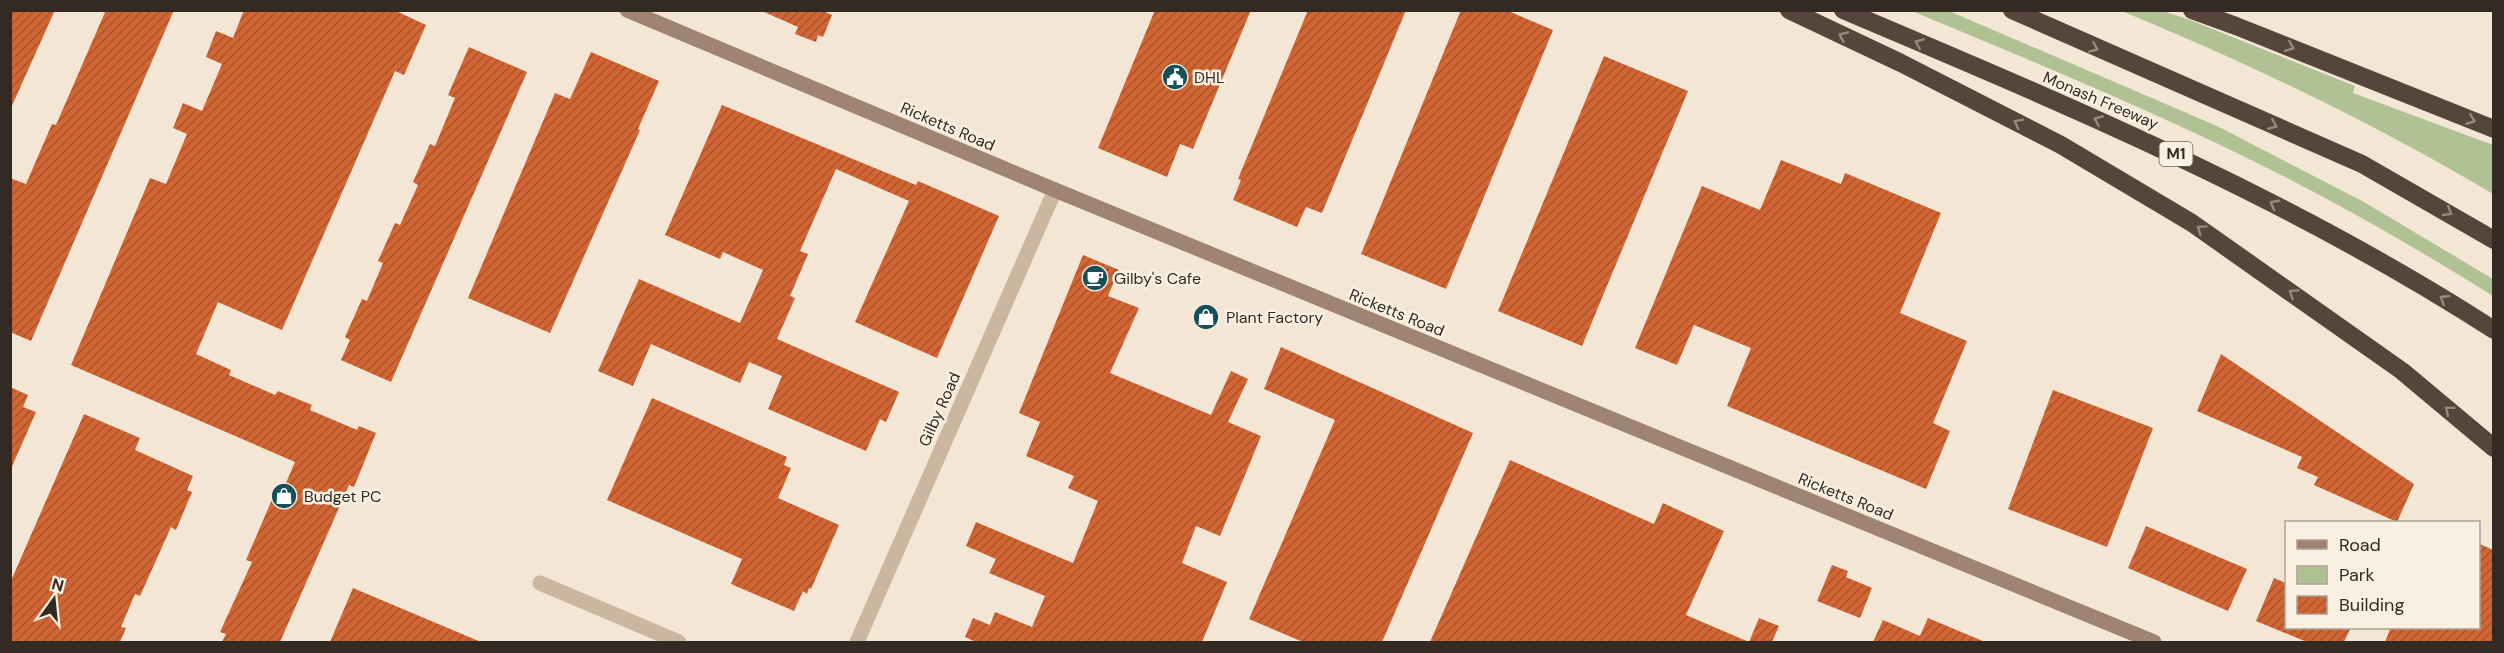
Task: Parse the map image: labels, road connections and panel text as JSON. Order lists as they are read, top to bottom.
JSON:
{
  "streets": {
    "highway": ["Monash Freeway", "M1"],
    "street": ["Ricketts Road", "Gilby Road"]
  },
  "crossings": [
    ["Ricketts Road", "Gilby Road"]
  ],
  "places": {
    "public building": ["DHL"],
    "cafe": ["Gilby's Cafe"],
    "shop": ["Plant Factory", "Budget PC"]
  },
  "legend": ["Road", "Park", "Building"],
  "north": "top"
}
